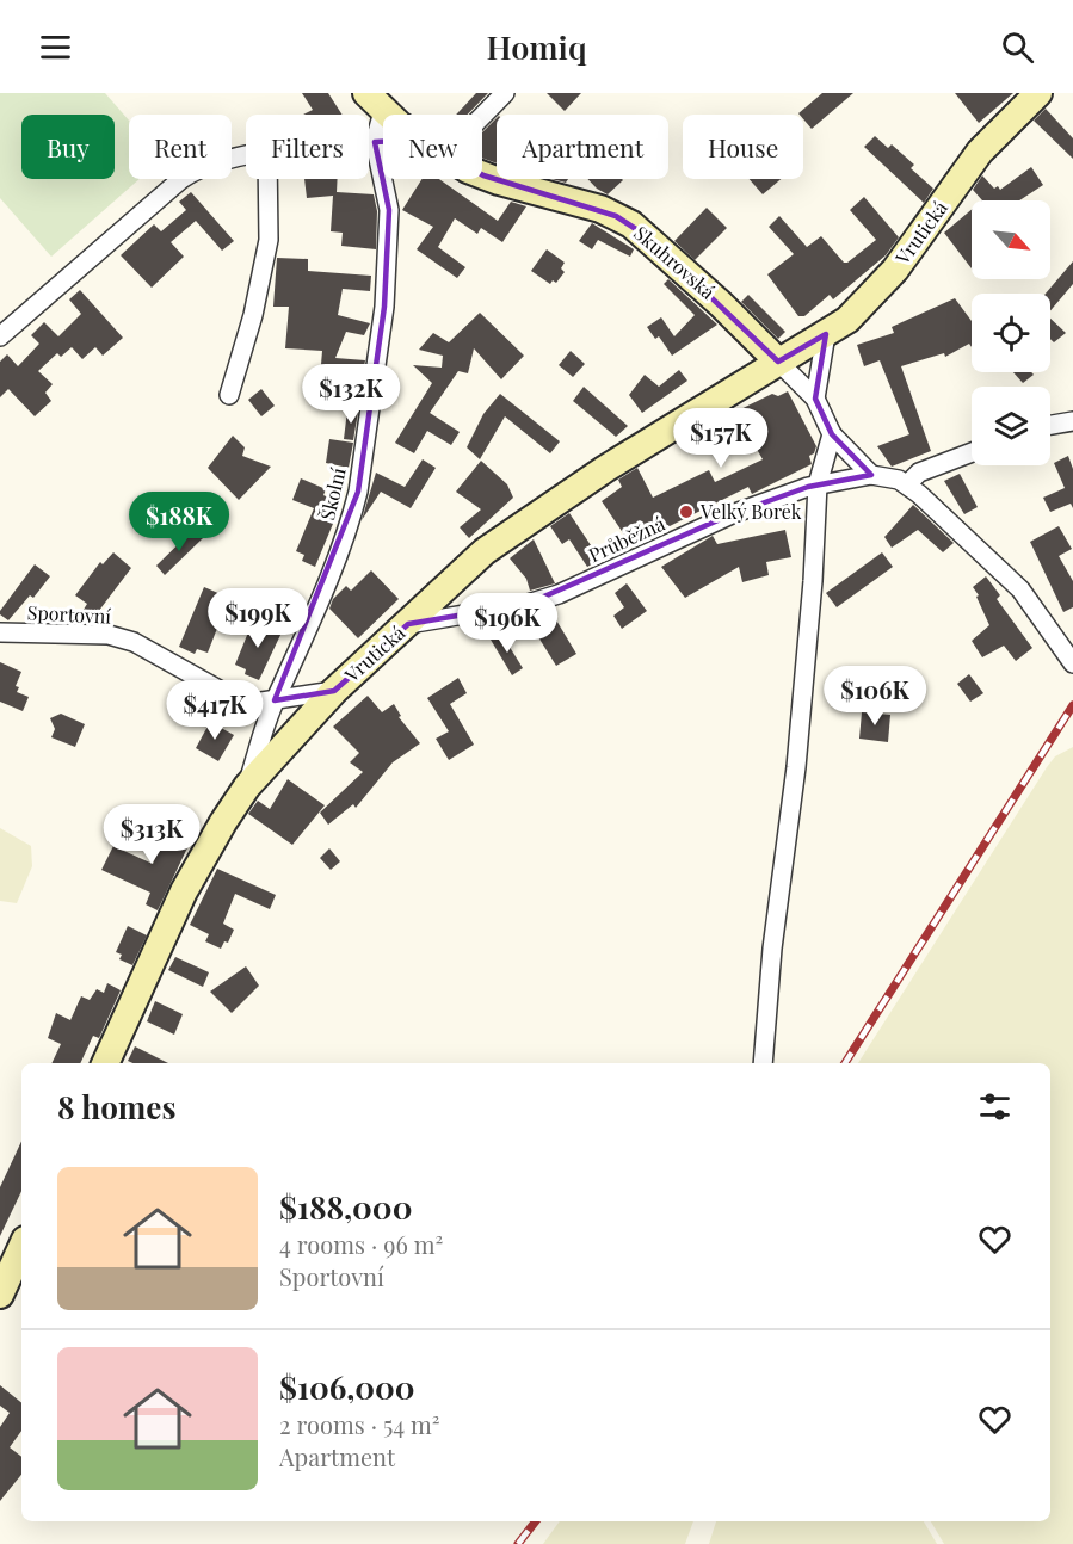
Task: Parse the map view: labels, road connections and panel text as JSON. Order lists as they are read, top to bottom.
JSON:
{
  "streets": {
    "street": [
      "Vrutická",
      "Skuhrovská",
      "Školní",
      "Průběžná",
      "Sportovní"
    ]
  },
  "crossings": [
    ["Vrutická", "Skuhrovská"],
    ["Vrutická", "Školní"],
    ["Vrutická", "Průběžná"],
    ["Vrutická", "Sportovní"],
    ["Skuhrovská", "Školní"],
    ["Školní", "Sportovní"]
  ],
  "places": ["Velký Borek"],
  "north": "bottom right",
  "page": {
    "header": "Homiq",
    "chip": [
      "Buy",
      "Rent",
      "Filters",
      "New",
      "Apartment",
      "House"
    ],
    "price": [
      "$132K",
      "$157K",
      "$188K",
      "$199K",
      "$196K",
      "$106K",
      "$417K",
      "$313K"
    ],
    "heading": "8 homes",
    "list": [
      {
        "name": "$188,000",
        "note": "4 rooms · 96 m² · Sportovní"
      },
      {
        "name": "$106,000",
        "note": "2 rooms · 54 m² · Apartment"
      }
    ]
  }
}
